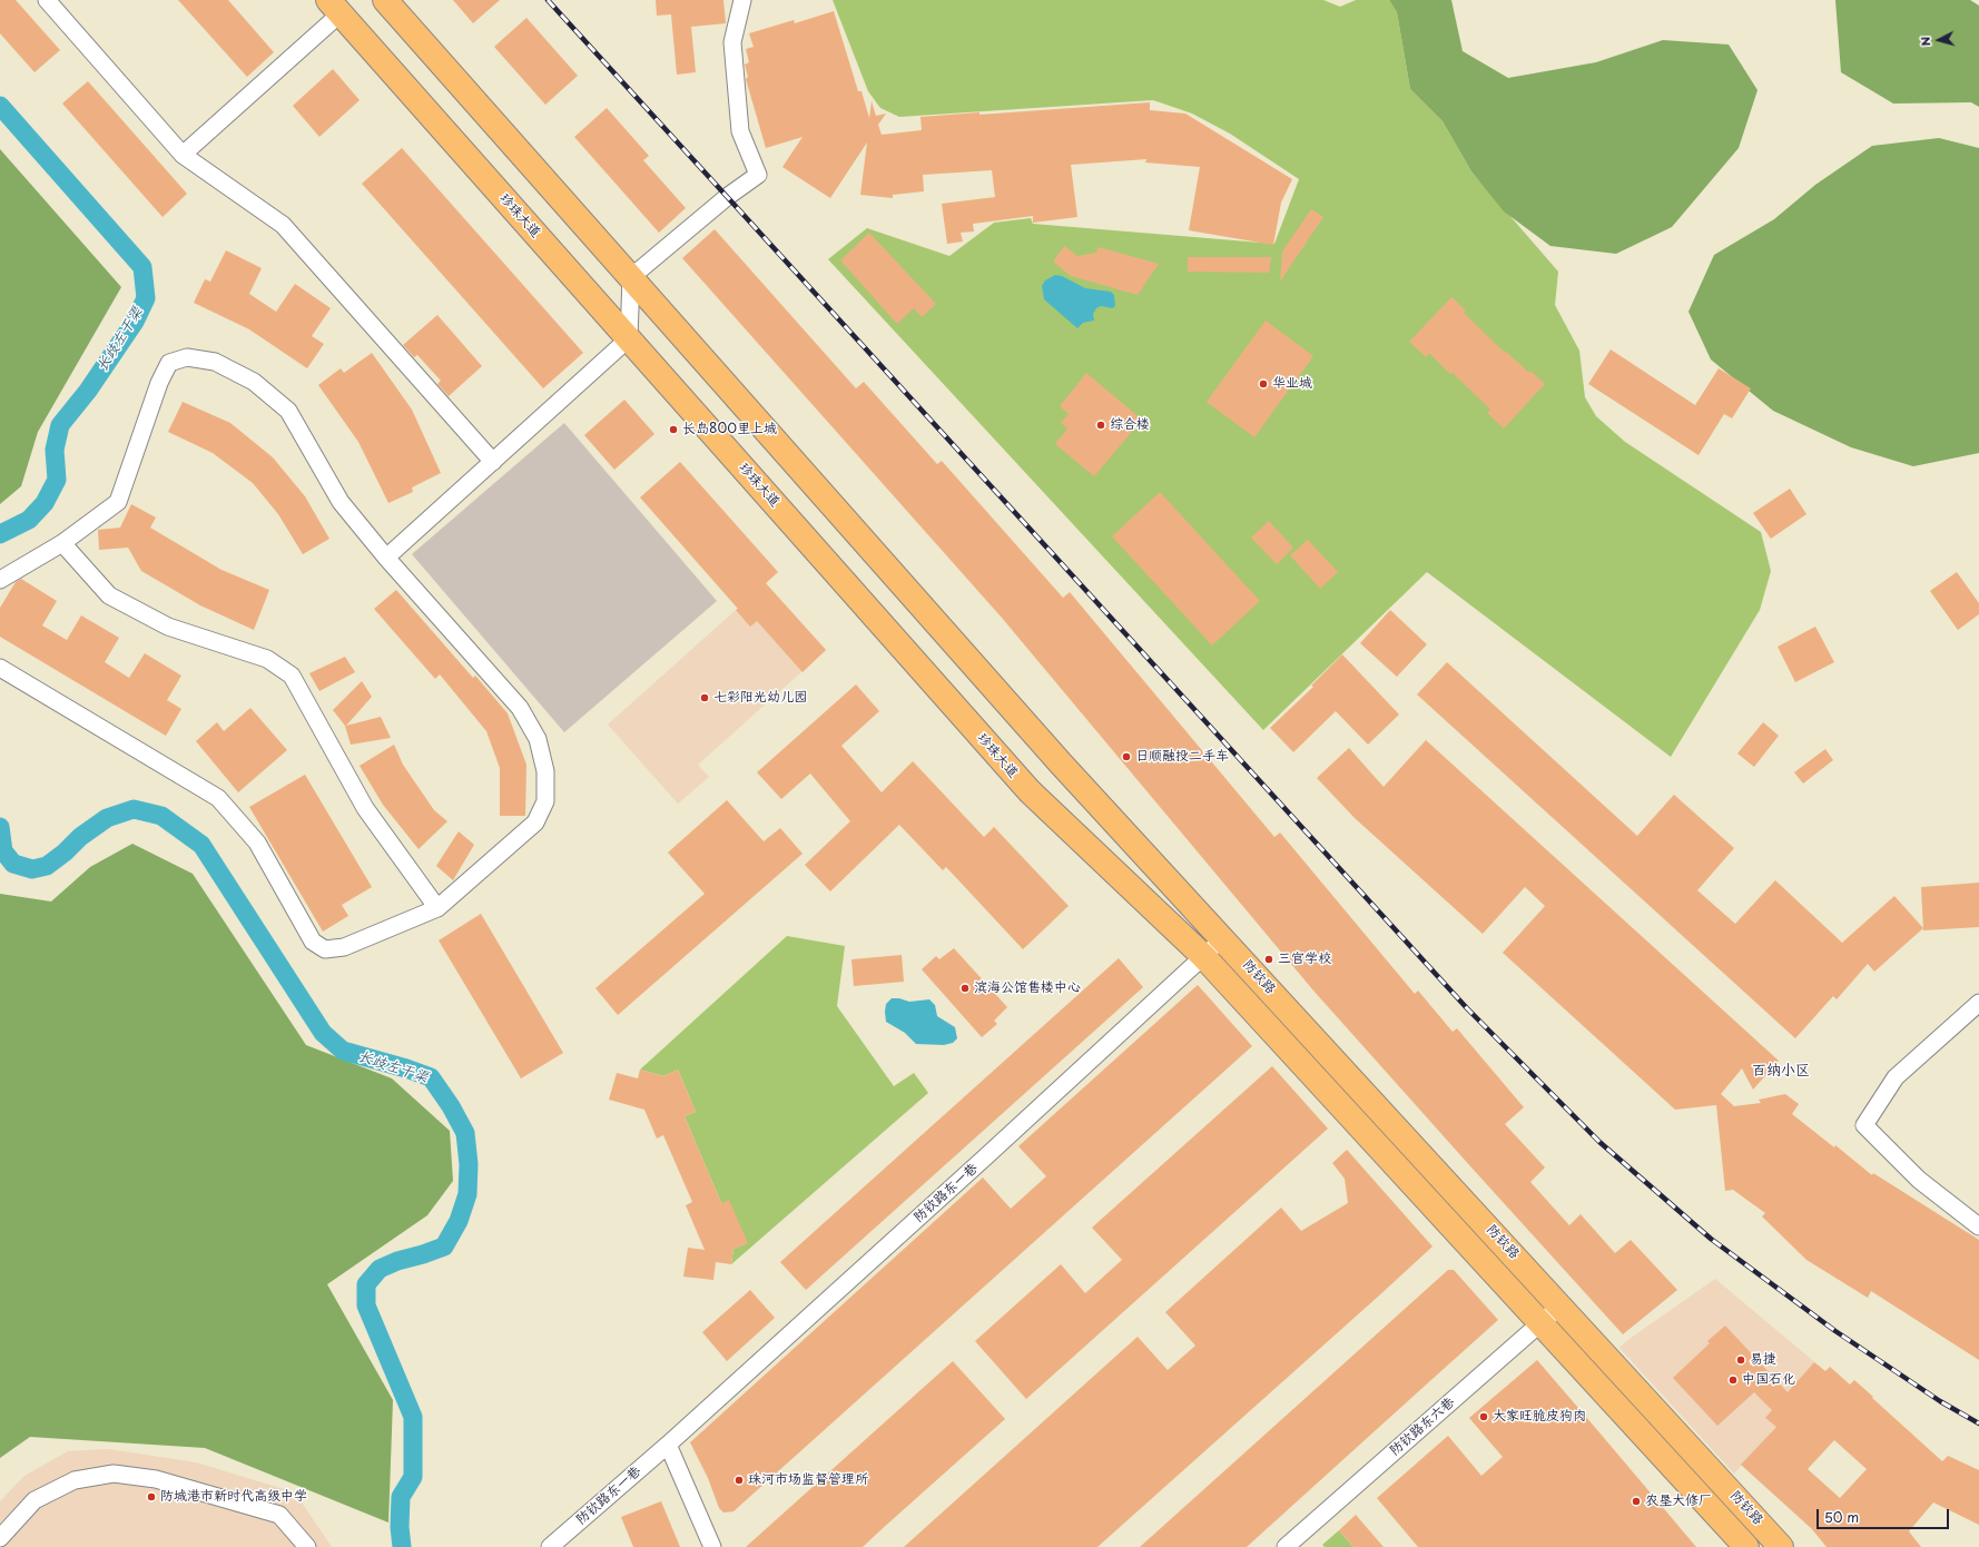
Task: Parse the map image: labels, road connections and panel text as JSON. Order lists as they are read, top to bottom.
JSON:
{
  "streets": {
    "main road": ["珍珠大道", "防钦路"],
    "street": ["防钦路东一巷", "防钦路东六巷"]
  },
  "crossings": [
    ["珍珠大道", "防钦路"],
    ["珍珠大道", "防钦路东一巷"],
    ["防钦路", "防钦路东一巷"],
    ["防钦路", "防钦路东六巷"]
  ],
  "districts": ["百纳小区"],
  "water": ["长歧左干渠"],
  "places": [
    "华业城",
    "综合楼",
    "长岛800里上城",
    "七彩阳光幼儿园",
    "日顺融投二手车",
    "三官学校",
    "滨海公馆售楼中心",
    "易捷",
    "中国石化",
    "大家旺脆皮狗肉",
    "珠河市场监督管理所",
    "防城港市新时代高级中学",
    "农垦大修厂"
  ],
  "scale_bar": "50 m",
  "north": "left"
}
